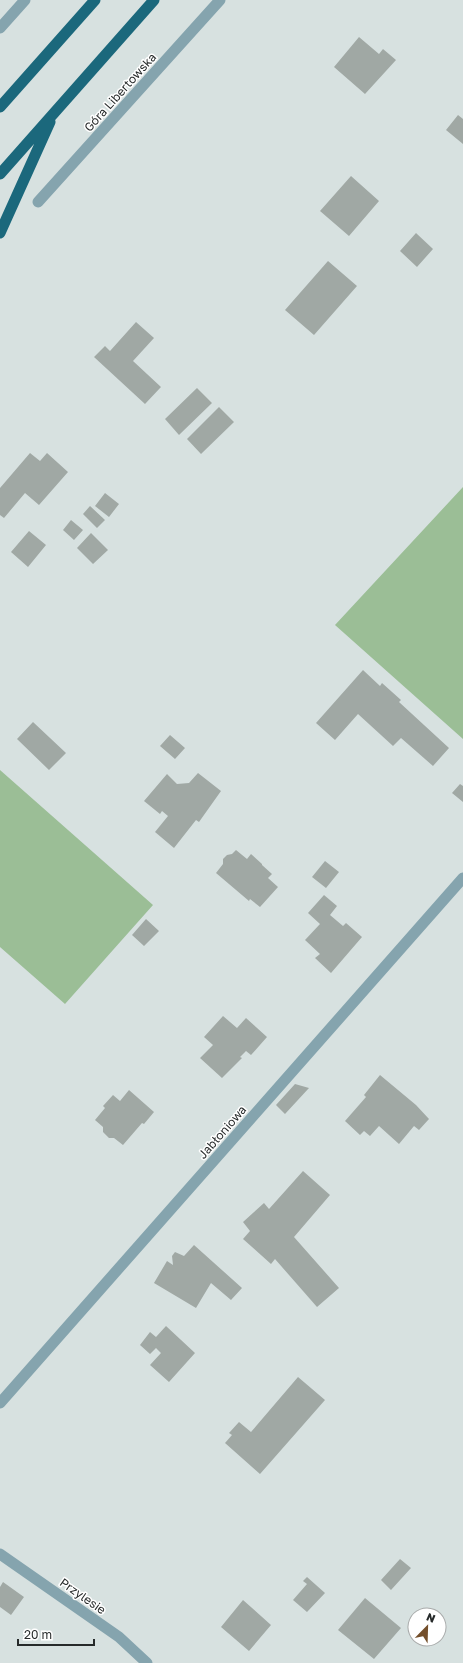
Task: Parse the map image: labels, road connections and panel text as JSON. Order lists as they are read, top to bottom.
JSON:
{
  "streets": {
    "street": ["Góra Libertowska", "Jabłoniowa", "Przylesie"]
  },
  "scale_bar": "20 m",
  "north": "top right"
}
